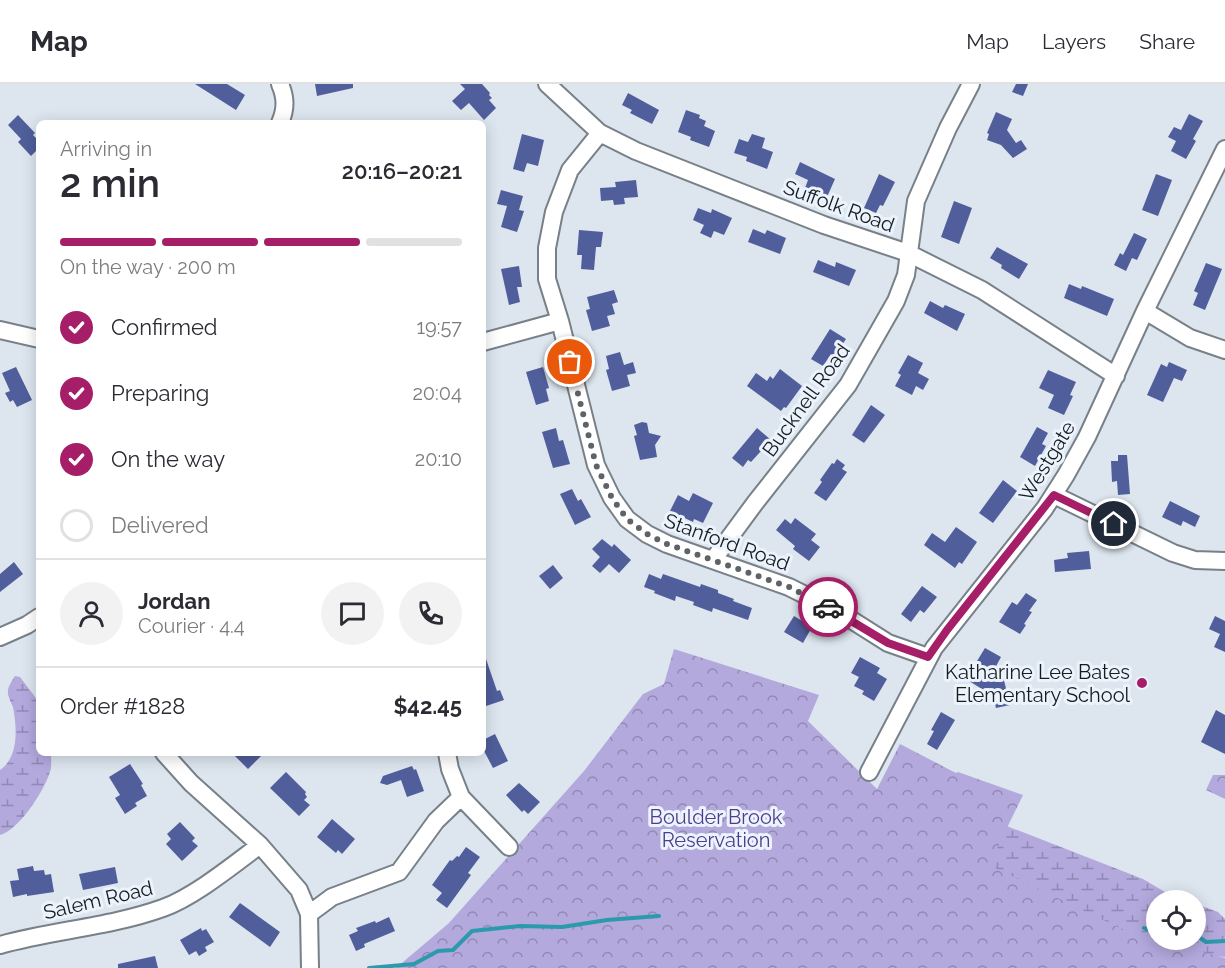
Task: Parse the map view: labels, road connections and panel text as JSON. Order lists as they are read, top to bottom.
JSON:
{
  "streets": {
    "street": [
      "Suffolk Road",
      "Bucknell Road",
      "Westgate",
      "Stanford Road",
      "Salem Road"
    ]
  },
  "crossings": [
    ["Suffolk Road", "Bucknell Road"],
    ["Suffolk Road", "Westgate"],
    ["Suffolk Road", "Stanford Road"],
    ["Bucknell Road", "Stanford Road"],
    ["Westgate", "Stanford Road"]
  ],
  "parks": ["Boulder Brook Reservation"],
  "places": ["Katharine Lee Bates Elementary School"],
  "page": {
    "header": "Map",
    "nav": ["Map", "Layers", "Share"],
    "heading": ["2 min", "Arriving in", "20:16–20:21"],
    "panel": [
      "Jordan",
      "Courier · 4.4",
      "Order #1828",
      "$42.45"
    ],
    "bar": "On the way · 200 m",
    "list": [
      ["Confirmed", "19:57"],
      ["Preparing", "20:04"],
      ["On the way", "20:10"],
      "Delivered"
    ]
  }
}
